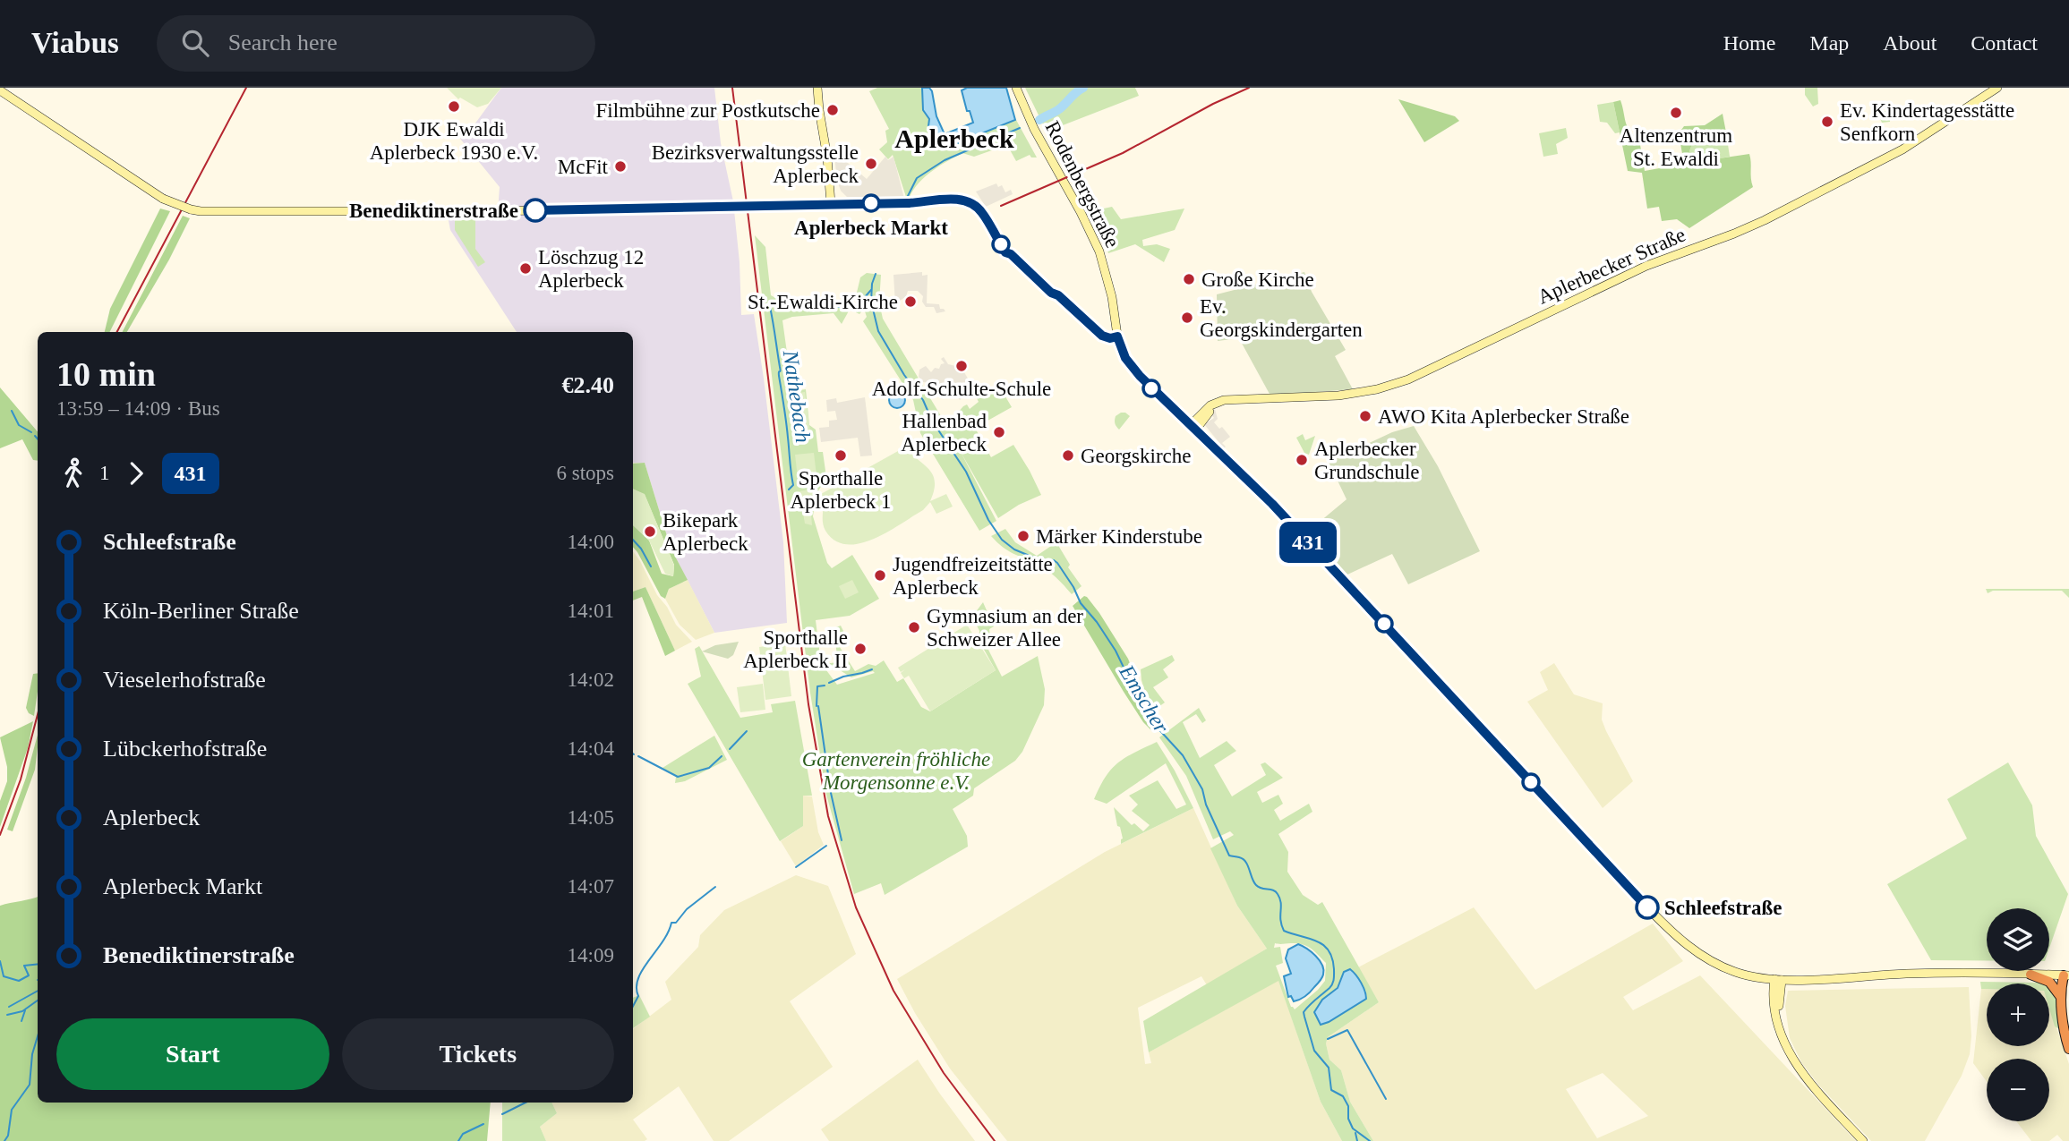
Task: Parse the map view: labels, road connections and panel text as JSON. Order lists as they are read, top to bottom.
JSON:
{
  "streets": {
    "main road": ["Rodenbergstraße", "Aplerbecker Straße"]
  },
  "crossings": [
    ["Rodenbergstraße", "Aplerbecker Straße"]
  ],
  "districts": ["Aplerbeck"],
  "water": ["Nathebach", "Emscher"],
  "parks": ["Gartenverein fröhliche Morgensonne e.V."],
  "places": [
    "DJK Ewaldi Aplerbeck 1930 e.V.",
    "Filmbühne zur Postkutsche",
    "Altenzentrum St. Ewaldi",
    "Ev. Kindertagesstätte Senfkorn",
    "Bezirksverwaltungsstelle Aplerbeck",
    "McFit",
    "Aplerbeck Markt",
    "Benediktinerstraße",
    "Löschzug 12 Aplerbeck",
    "Große Kirche",
    "St.-Ewaldi-Kirche",
    "Ev. Georgskindergarten",
    "Adolf-Schulte-Schule",
    "AWO Kita Aplerbecker Straße",
    "Hallenbad Aplerbeck",
    "Sporthalle Aplerbeck 1",
    "Georgskirche",
    "Aplerbecker Grundschule",
    "Bikepark Aplerbeck",
    "Märker Kinderstube",
    "Jugendfreizeitstätte Aplerbeck",
    "Gymnasium an der Schweizer Allee",
    "Sporthalle Aplerbeck II",
    "Schleefstraße"
  ],
  "lines": ["bus line 431"],
  "page": {
    "header": "Viabus",
    "search": "Search here",
    "nav": [
      "Home",
      "Map",
      "About",
      "Contact"
    ],
    "on_map": "431",
    "heading": ["10 min", "13:59 – 14:09 · Bus", "€2.40"],
    "legs": ["1", "431", "6 stops"],
    "list": [
      {
        "name": "Schleefstraße",
        "value": "14:00"
      },
      {
        "name": "Köln-Berliner Straße",
        "value": "14:01"
      },
      {
        "name": "Vieselerhofstraße",
        "value": "14:02"
      },
      {
        "name": "Lübckerhofstraße",
        "value": "14:04"
      },
      {
        "name": "Aplerbeck",
        "value": "14:05"
      },
      {
        "name": "Aplerbeck Markt",
        "value": "14:07"
      },
      {
        "name": "Benediktinerstraße",
        "value": "14:09"
      }
    ],
    "map_buttons": ["+", "−"],
    "buttons": ["Start", "Tickets"]
  }
}
